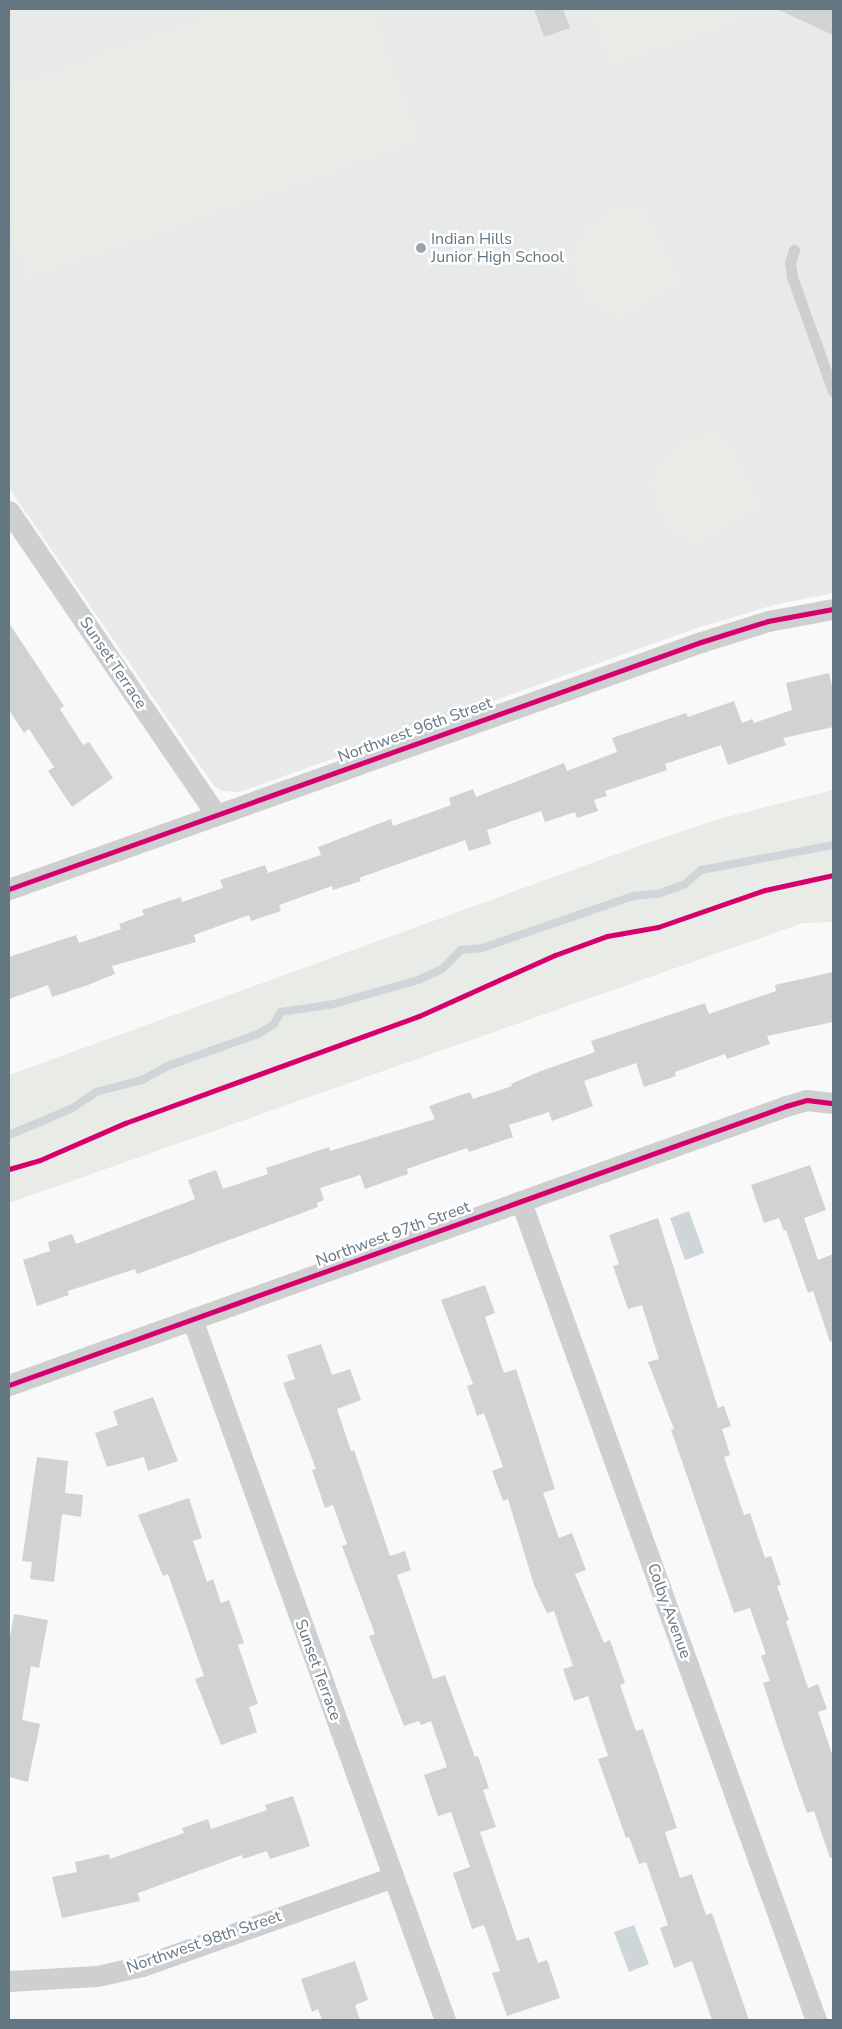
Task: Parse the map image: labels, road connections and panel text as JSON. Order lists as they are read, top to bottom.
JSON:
{
  "streets": {
    "street": [
      "Sunset Terrace",
      "Northwest 96th Street",
      "Northwest 97th Street",
      "Colby Avenue",
      "Northwest 98th Street"
    ]
  },
  "crossings": [
    ["Sunset Terrace", "Northwest 96th Street"],
    ["Sunset Terrace", "Northwest 97th Street"],
    ["Sunset Terrace", "Northwest 98th Street"],
    ["Northwest 97th Street", "Colby Avenue"]
  ],
  "places": ["Indian Hills Junior High School"]
}
